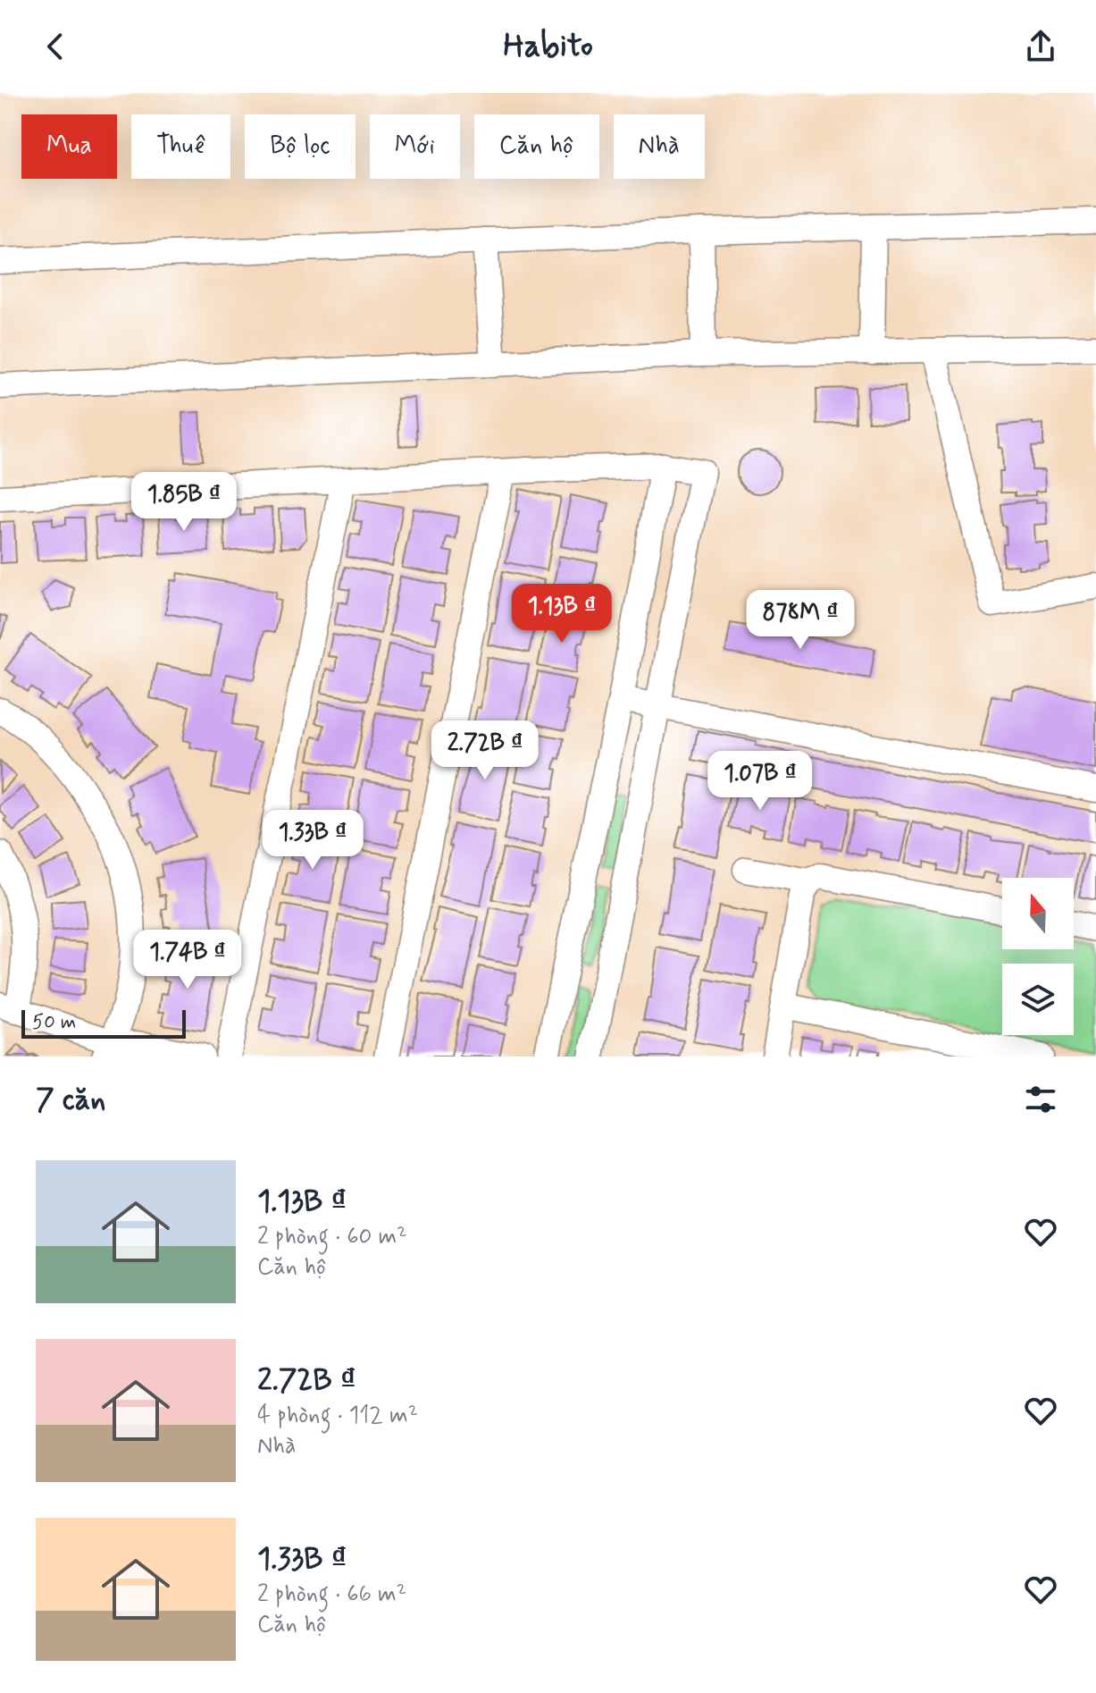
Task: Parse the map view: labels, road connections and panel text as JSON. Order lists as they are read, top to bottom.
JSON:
{
  "scale_bar": "50 m",
  "north": "top",
  "page": {
    "header": "Habito",
    "chip": [
      "Mua",
      "Thuê",
      "Bộ lọc",
      "Mới",
      "Căn hộ",
      "Nhà"
    ],
    "price": [
      "1.85B ₫",
      "1.13B ₫",
      "878M ₫",
      "2.72B ₫",
      "1.07B ₫",
      "1.33B ₫",
      "1.74B ₫"
    ],
    "scale": "50 m",
    "heading": "7 căn",
    "list": [
      {
        "name": "1.13B ₫",
        "note": "2 phòng · 60 m² · Căn hộ"
      },
      {
        "name": "2.72B ₫",
        "note": "4 phòng · 112 m² · Nhà"
      },
      {
        "name": "1.33B ₫",
        "note": "2 phòng · 66 m² · Căn hộ"
      }
    ]
  }
}
